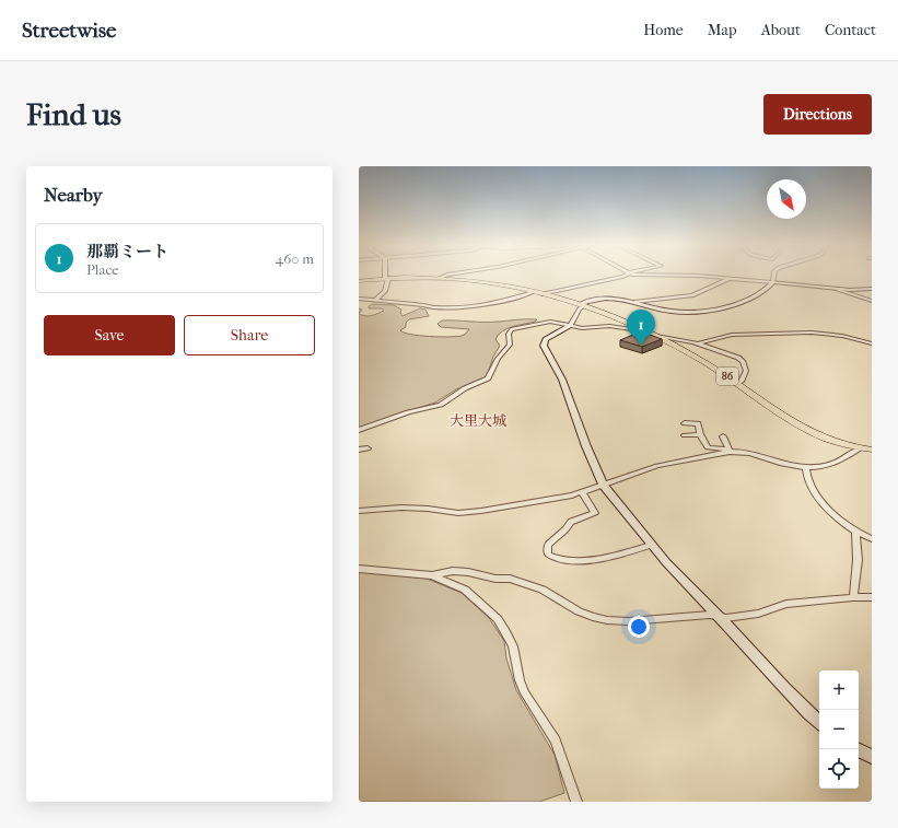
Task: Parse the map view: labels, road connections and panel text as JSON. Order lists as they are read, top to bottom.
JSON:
{
  "streets": {
    "main road": ["86"]
  },
  "districts": ["大里大城"],
  "north": "bottom right",
  "page": {
    "header": "Streetwise",
    "nav": [
      "Home",
      "Map",
      "About",
      "Contact"
    ],
    "buttons": [
      "Directions",
      ["Save", "Share"]
    ],
    "title": "Find us",
    "heading": "Nearby",
    "list": [
      {
        "mark": "1",
        "name": "那覇ミート",
        "note": "Place",
        "value": "460 m"
      }
    ],
    "pins": "1",
    "map_buttons": ["+", "−"]
  }
}
